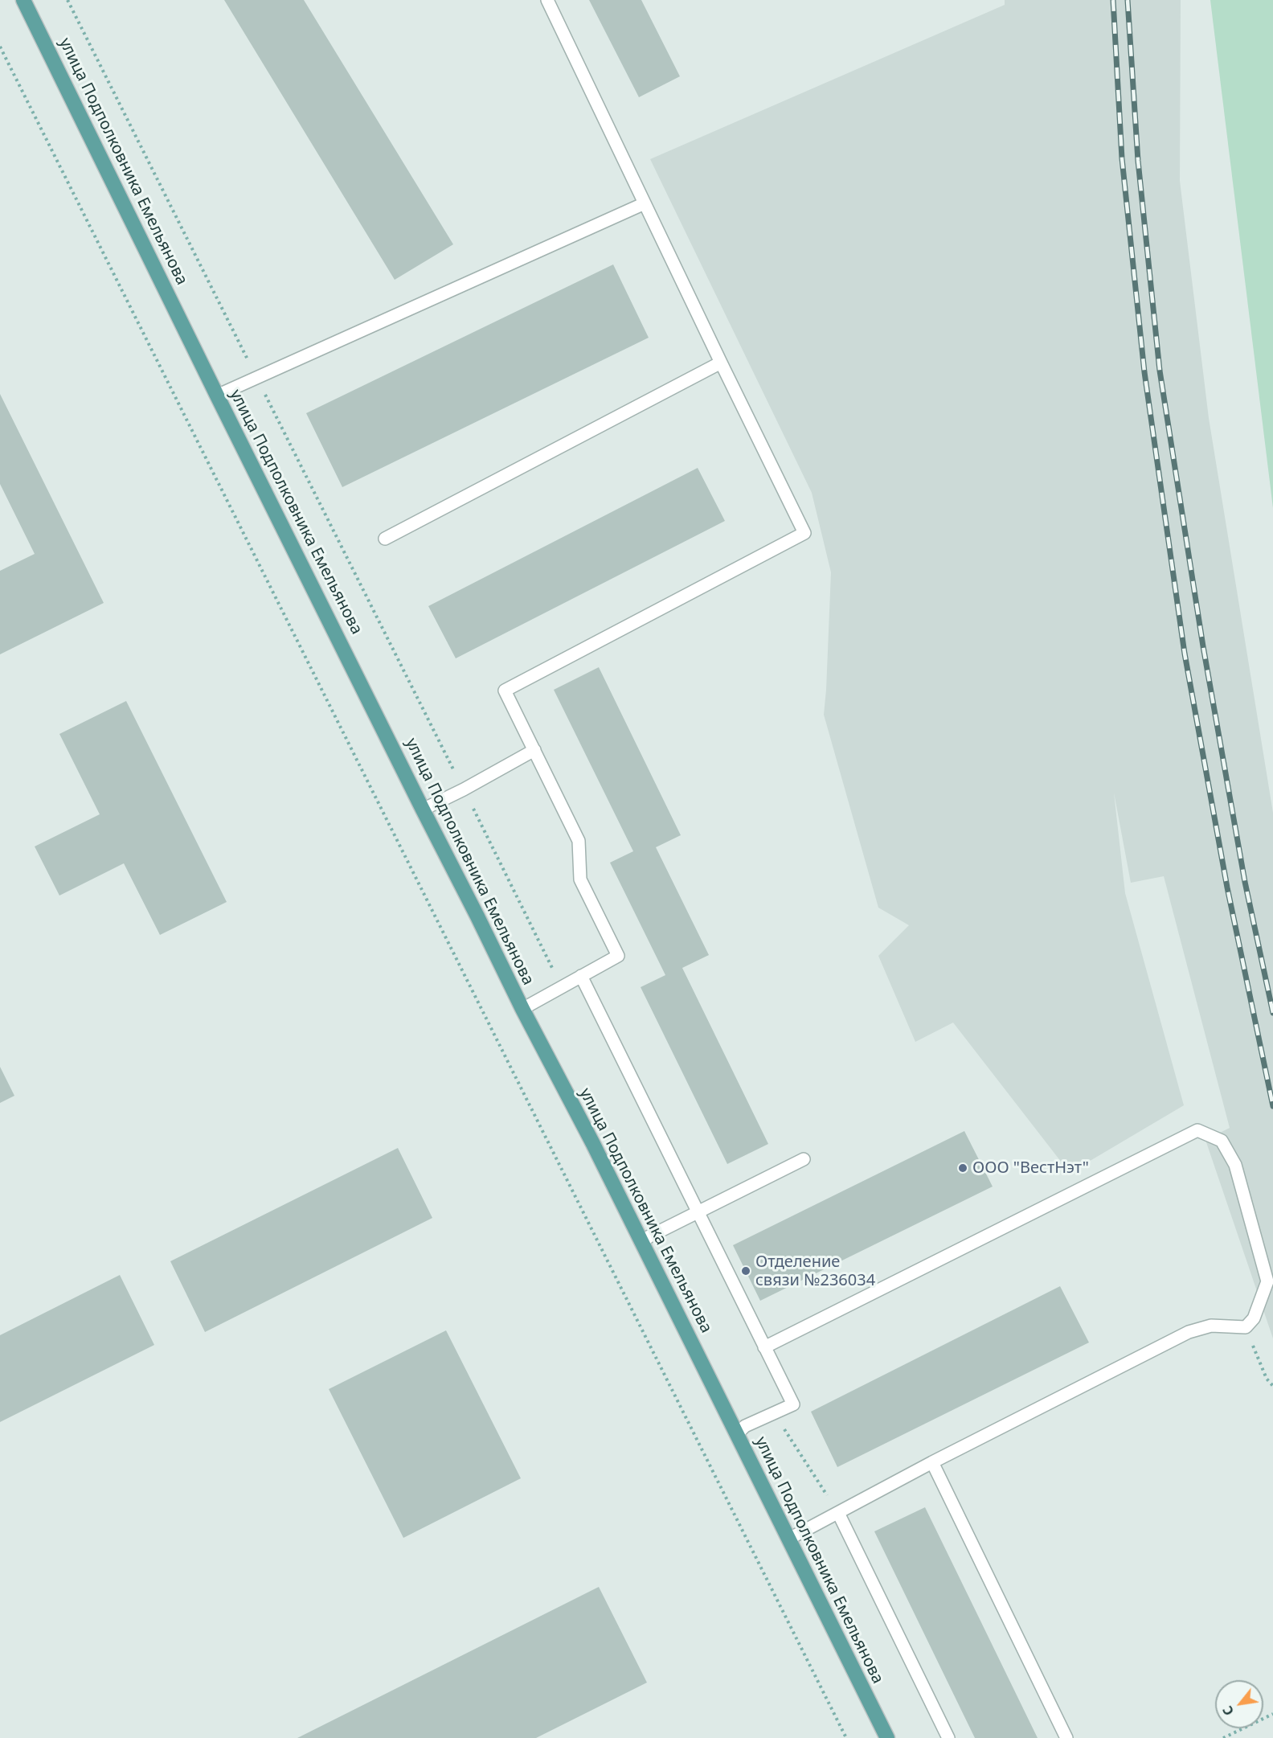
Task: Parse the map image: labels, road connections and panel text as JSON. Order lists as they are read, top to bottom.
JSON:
{
  "streets": {
    "main road": ["улица Подполковника Емельянова"]
  },
  "places": ["ООО \"ВестНэт\"", "Отделение связи №236034"],
  "north": "bottom left"
}
